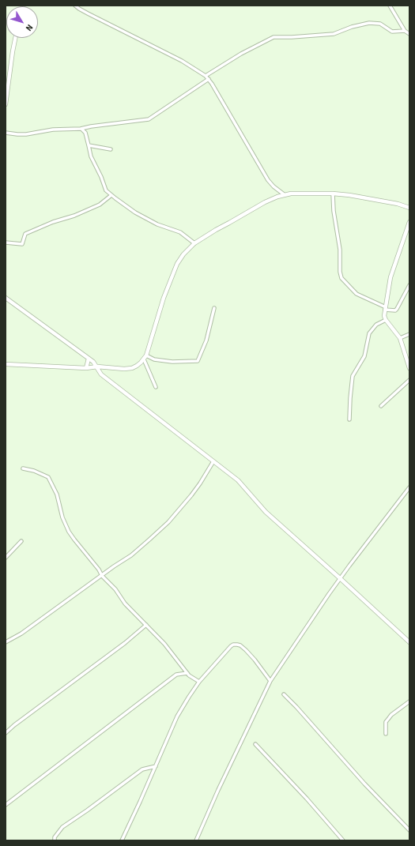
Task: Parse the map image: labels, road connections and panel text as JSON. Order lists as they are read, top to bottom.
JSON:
{
  "north": "bottom right"
}
